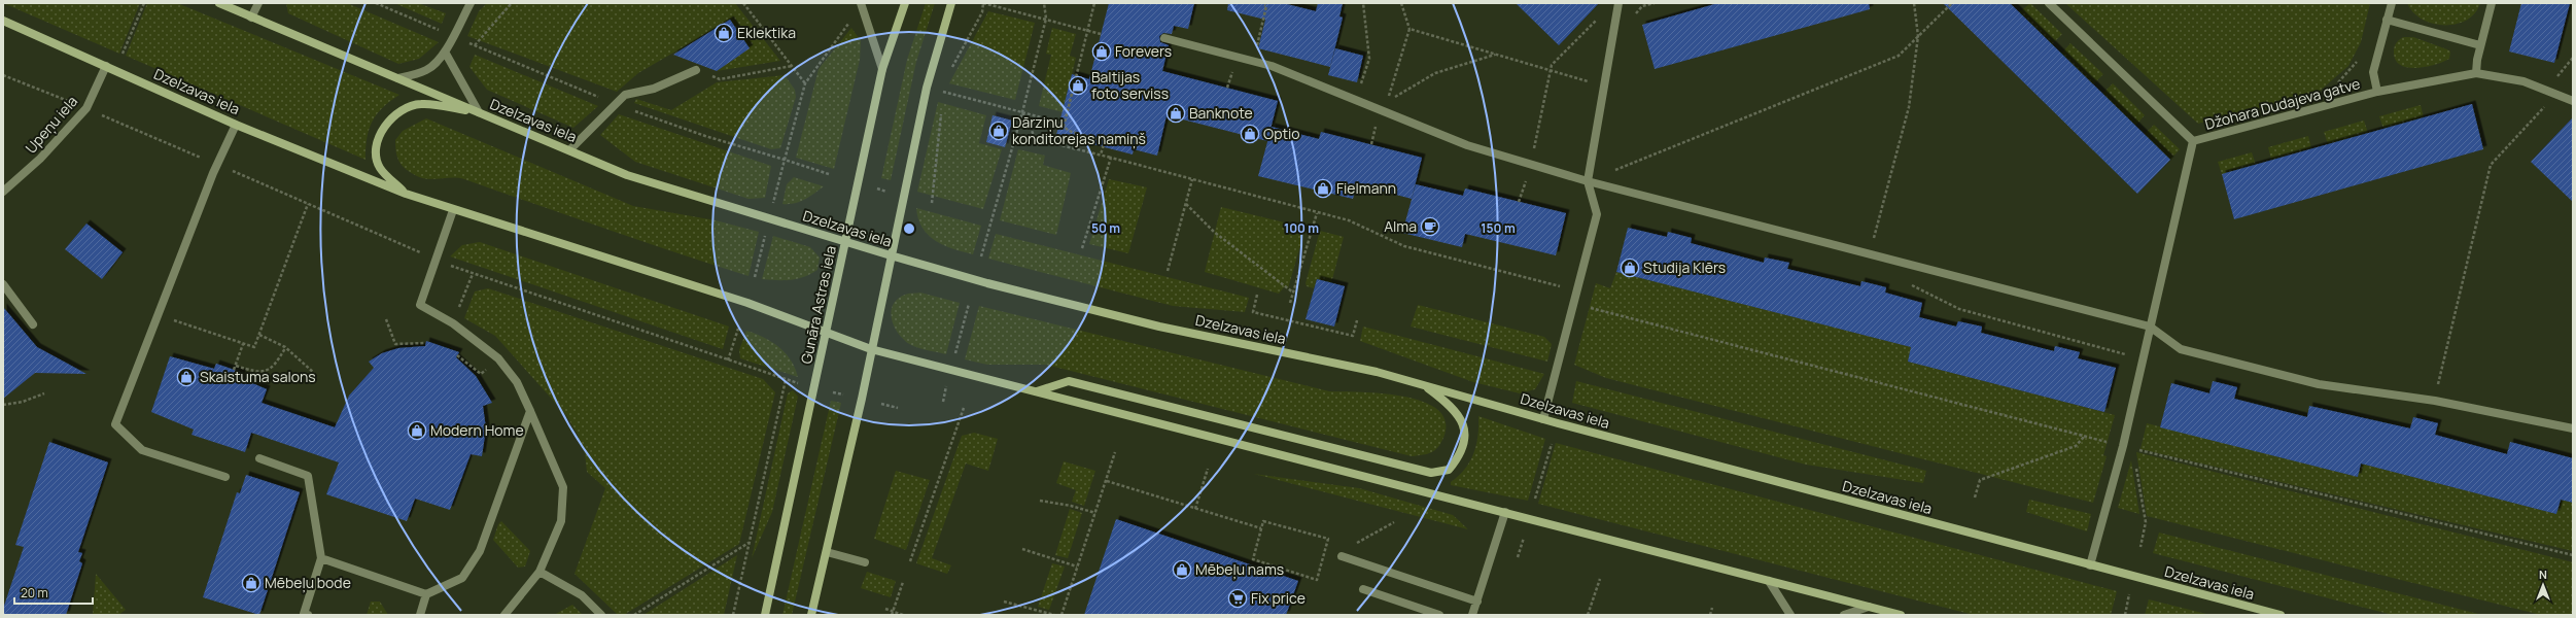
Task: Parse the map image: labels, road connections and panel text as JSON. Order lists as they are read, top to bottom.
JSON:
{
  "streets": {
    "main road": ["Dzelzavas iela", "Gunāra Astras iela"],
    "street": ["Džohara Dudajeva gatve", "Upeņu iela"]
  },
  "crossings": [
    ["Dzelzavas iela", "Upeņu iela"],
    ["Dzelzavas iela", "Gunāra Astras iela"]
  ],
  "places": {
    "shop": [
      "Eklektika",
      "Forevers",
      "Baltijas foto serviss",
      "Banknote",
      "Dārziņu konditorejas namiņš",
      "Optio",
      "Fielmann",
      "Studija Klērs",
      "Skaistuma salons",
      "Modern Home",
      "Mēbeļu nams",
      "Mēbeļu bode"
    ],
    "cafe": ["Alma"],
    "supermarket": ["Fix price"]
  },
  "scale_bar": "20 m",
  "north": "top",
  "rings": ["50 m", "100 m", "150 m"]
}
